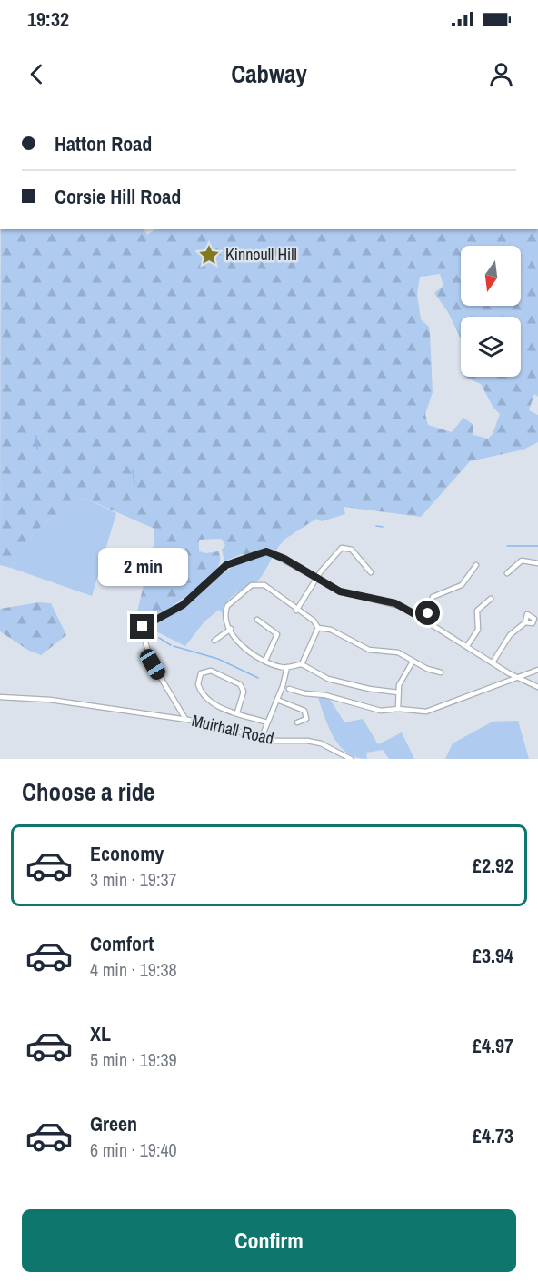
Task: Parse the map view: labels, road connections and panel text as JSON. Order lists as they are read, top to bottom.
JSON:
{
  "streets": {
    "street": ["Muirhall Road"]
  },
  "places": {
    "place": ["Kinnoull Hill"]
  },
  "north": "bottom",
  "page": {
    "status": "19:32",
    "header": "Cabway",
    "banner": ["Hatton Road", "Corsie Hill Road"],
    "bubble": "2 min",
    "heading": "Choose a ride",
    "list": [
      {
        "name": "Economy",
        "note": "3 min · 19:37",
        "value": "£2.92"
      },
      {
        "name": "Comfort",
        "note": "4 min · 19:38",
        "value": "£3.94"
      },
      {
        "name": "XL",
        "note": "5 min · 19:39",
        "value": "£4.97"
      },
      {
        "name": "Green",
        "note": "6 min · 19:40",
        "value": "£4.73"
      }
    ],
    "buttons": "Confirm"
  }
}
